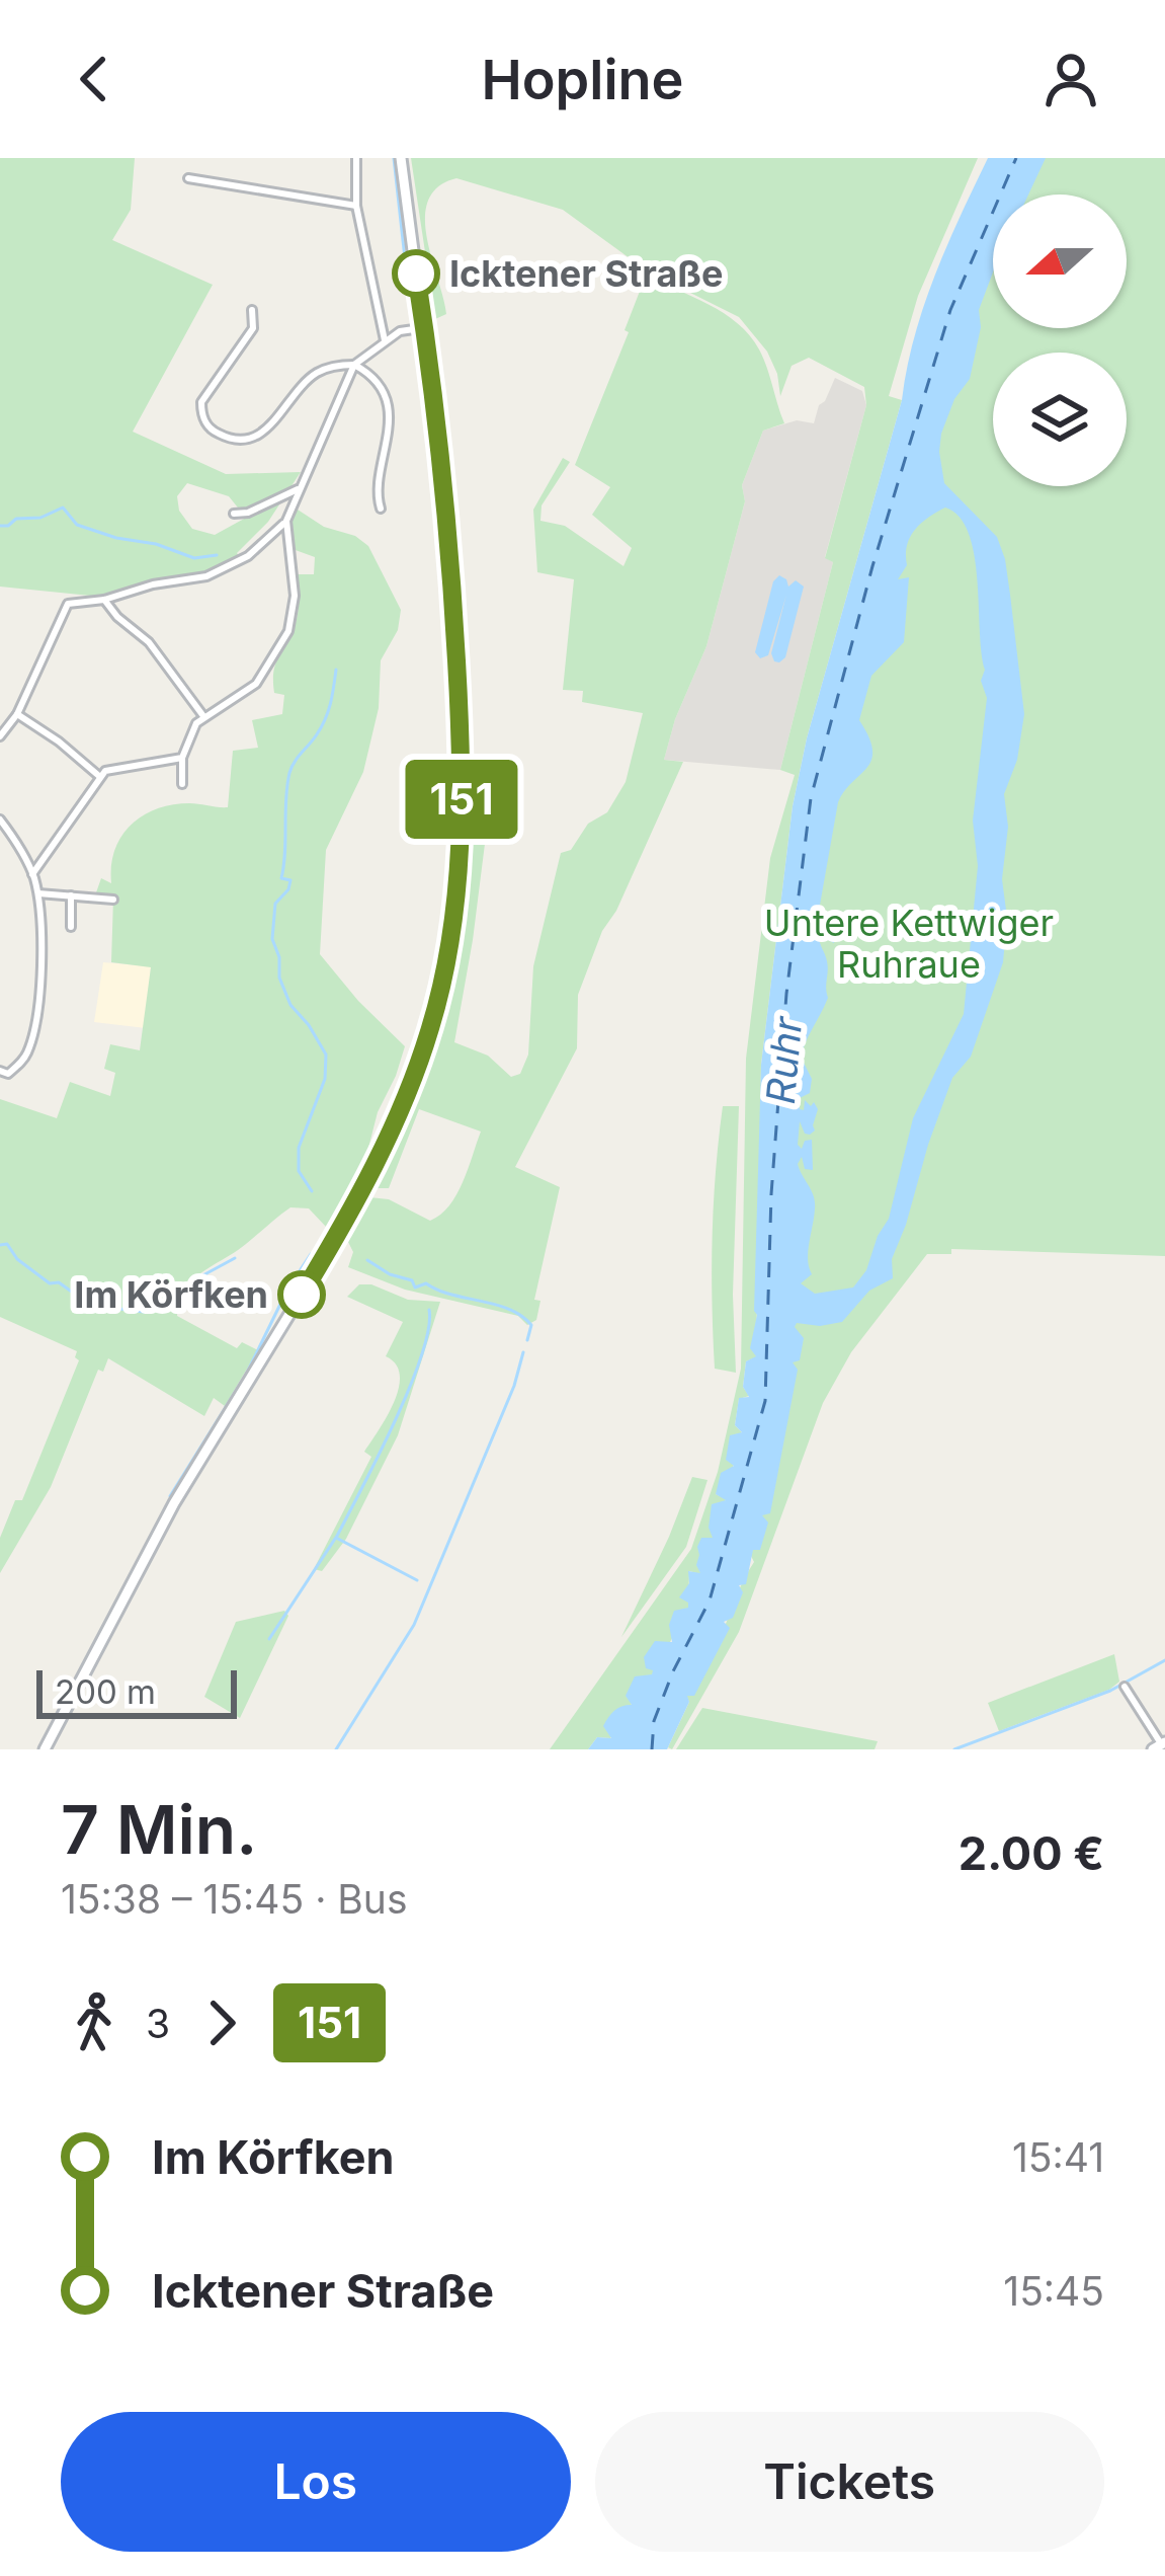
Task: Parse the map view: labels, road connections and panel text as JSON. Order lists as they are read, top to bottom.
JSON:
{
  "water": ["Ruhr"],
  "parks": ["Untere Kettwiger Ruhraue"],
  "places": ["Icktener Straße", "Im Körfken"],
  "lines": ["bus line 151"],
  "scale_bar": "200 m",
  "north": "left",
  "page": {
    "header": "Hopline",
    "on_map": "151",
    "scale": "200 m",
    "heading": ["7 Min.", "15:38 – 15:45 · Bus", "2.00 €"],
    "legs": ["3", "151"],
    "list": [
      {
        "name": "Im Körfken",
        "value": "15:41"
      },
      {
        "name": "Icktener Straße",
        "value": "15:45"
      }
    ],
    "buttons": ["Los", "Tickets"]
  }
}
